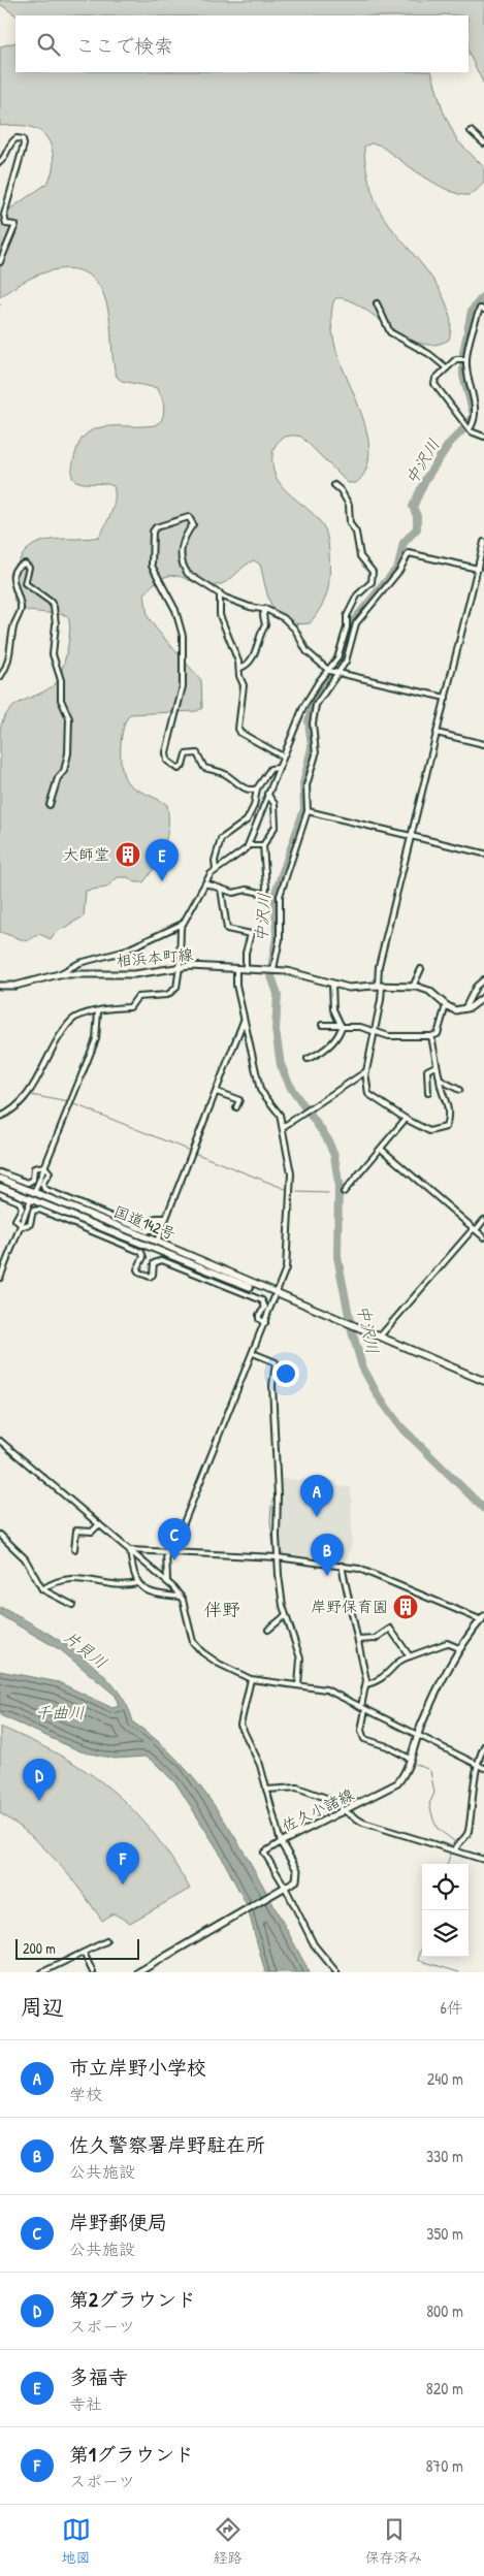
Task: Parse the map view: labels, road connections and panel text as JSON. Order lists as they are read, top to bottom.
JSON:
{
  "streets": {
    "highway": ["国道142号"],
    "main road": ["相浜本町線", "佐久小諸線"]
  },
  "districts": ["伴野"],
  "water": ["中沢川", "片貝川", "千曲川"],
  "places": {
    "building": ["大師堂", "岸野保育園"]
  },
  "scale_bar": "200 m",
  "page": {
    "search": "ここで検索",
    "pins": [
      "E",
      "A",
      "C",
      "B",
      "D",
      "F"
    ],
    "scale": "200 m",
    "heading": ["周辺", "6件"],
    "list": [
      {
        "mark": "A",
        "name": "市立岸野小学校",
        "note": "学校",
        "value": "240 m"
      },
      {
        "mark": "B",
        "name": "佐久警察署岸野駐在所",
        "note": "公共施設",
        "value": "330 m"
      },
      {
        "mark": "C",
        "name": "岸野郵便局",
        "note": "公共施設",
        "value": "350 m"
      },
      {
        "mark": "D",
        "name": "第2グラウンド",
        "note": "スポーツ",
        "value": "800 m"
      },
      {
        "mark": "E",
        "name": "多福寺",
        "note": "寺社",
        "value": "820 m"
      },
      {
        "mark": "F",
        "name": "第1グラウンド",
        "note": "スポーツ",
        "value": "870 m"
      }
    ],
    "nav": ["地図", "経路", "保存済み"]
  }
}
